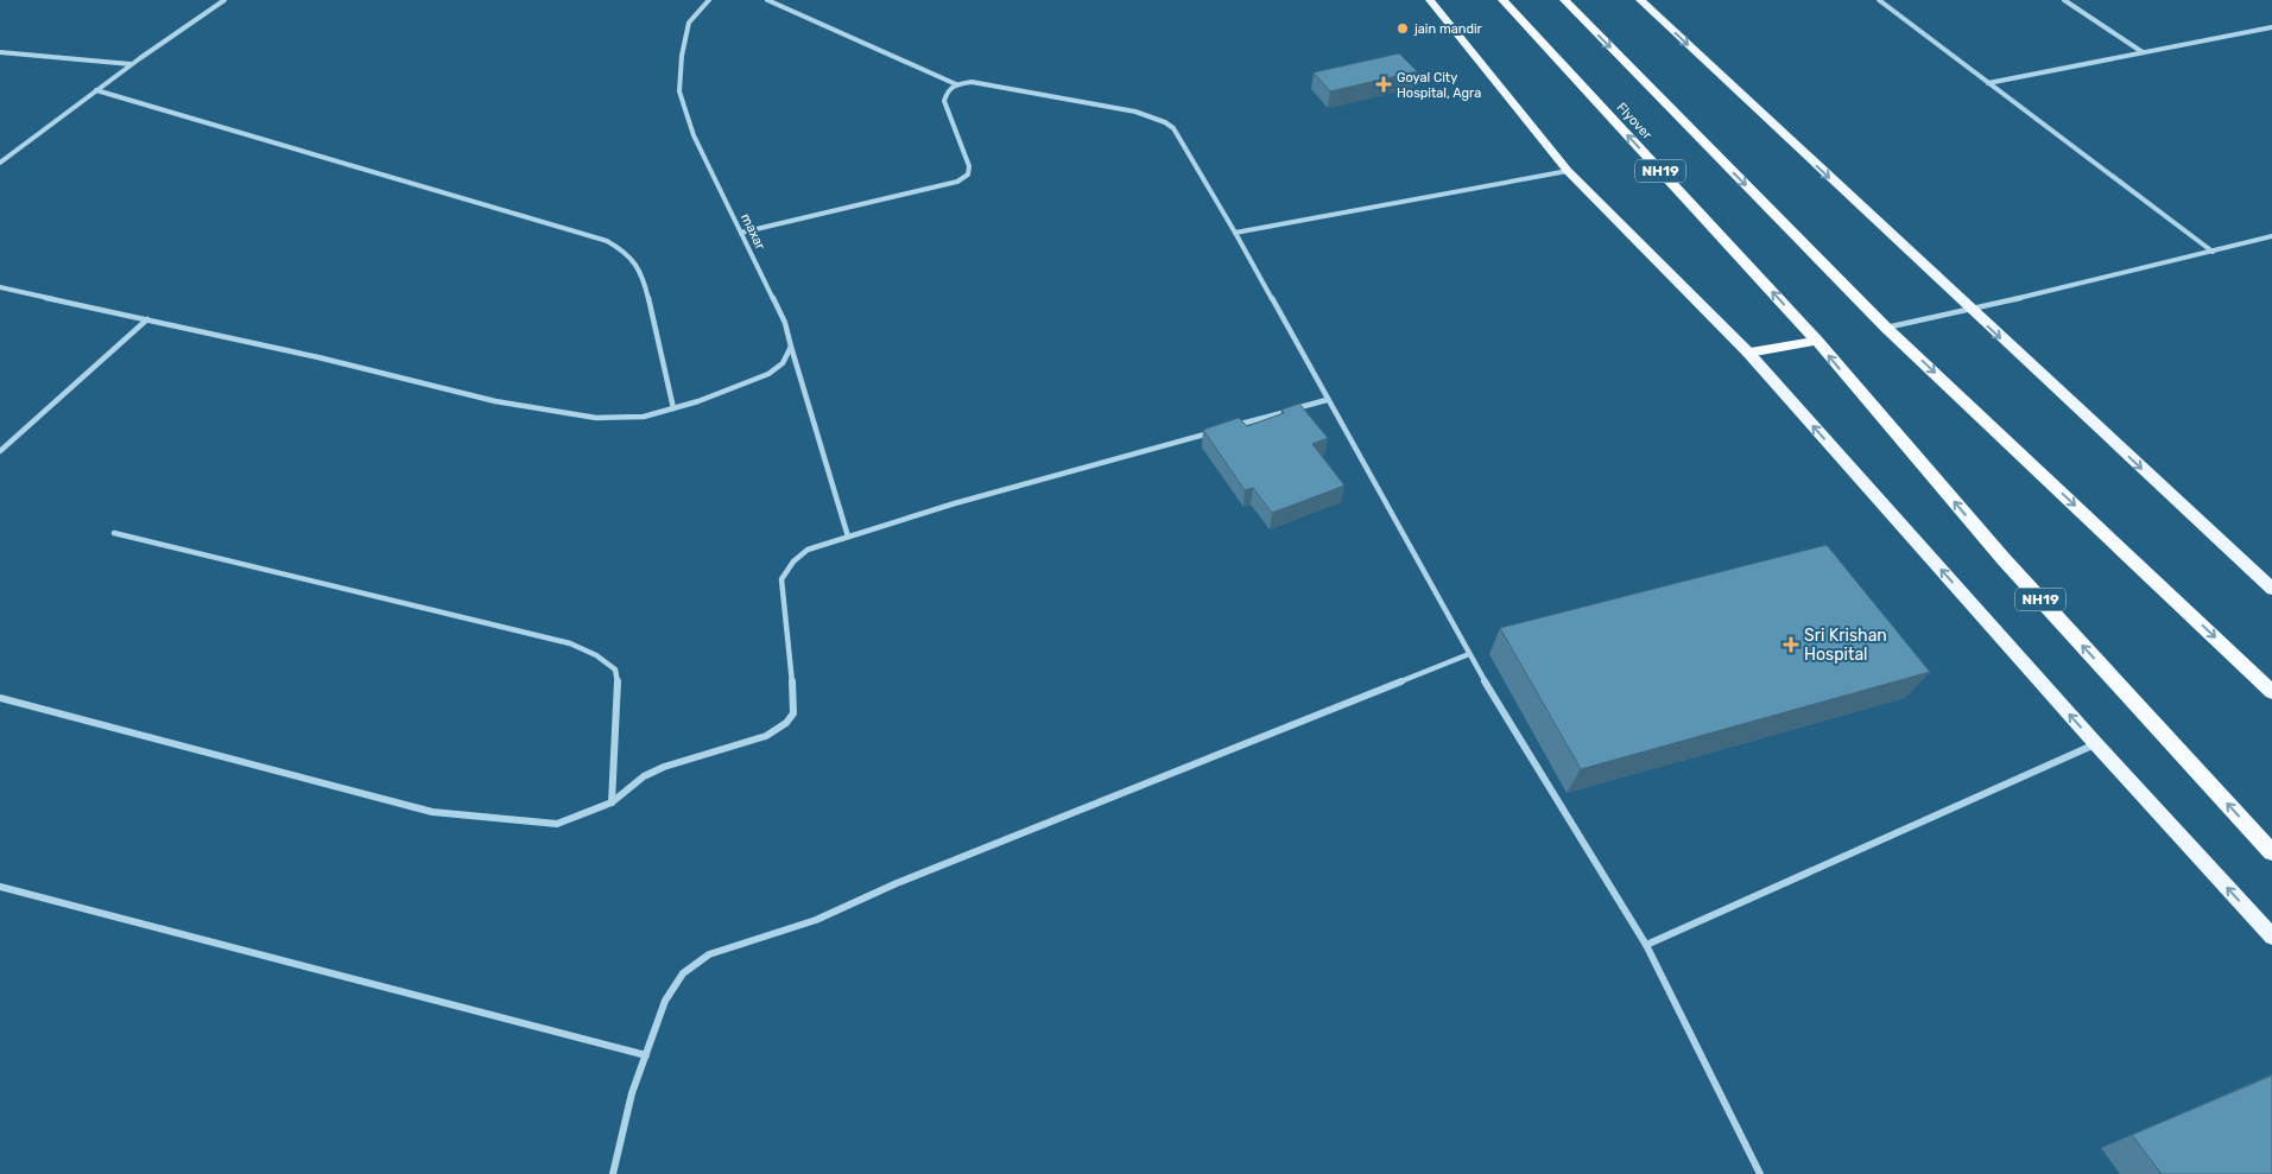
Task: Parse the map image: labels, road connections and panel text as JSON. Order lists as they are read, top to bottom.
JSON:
{
  "streets": {
    "highway": ["Flyover", "NH19"],
    "street": ["maxar"]
  },
  "crossings": [
    ["Flyover", "NH19"]
  ],
  "places": {
    "other": ["jain mandir"],
    "health": ["Goyal City Hospital, Agra", "Sri Krishan Hospital"]
  }
}
